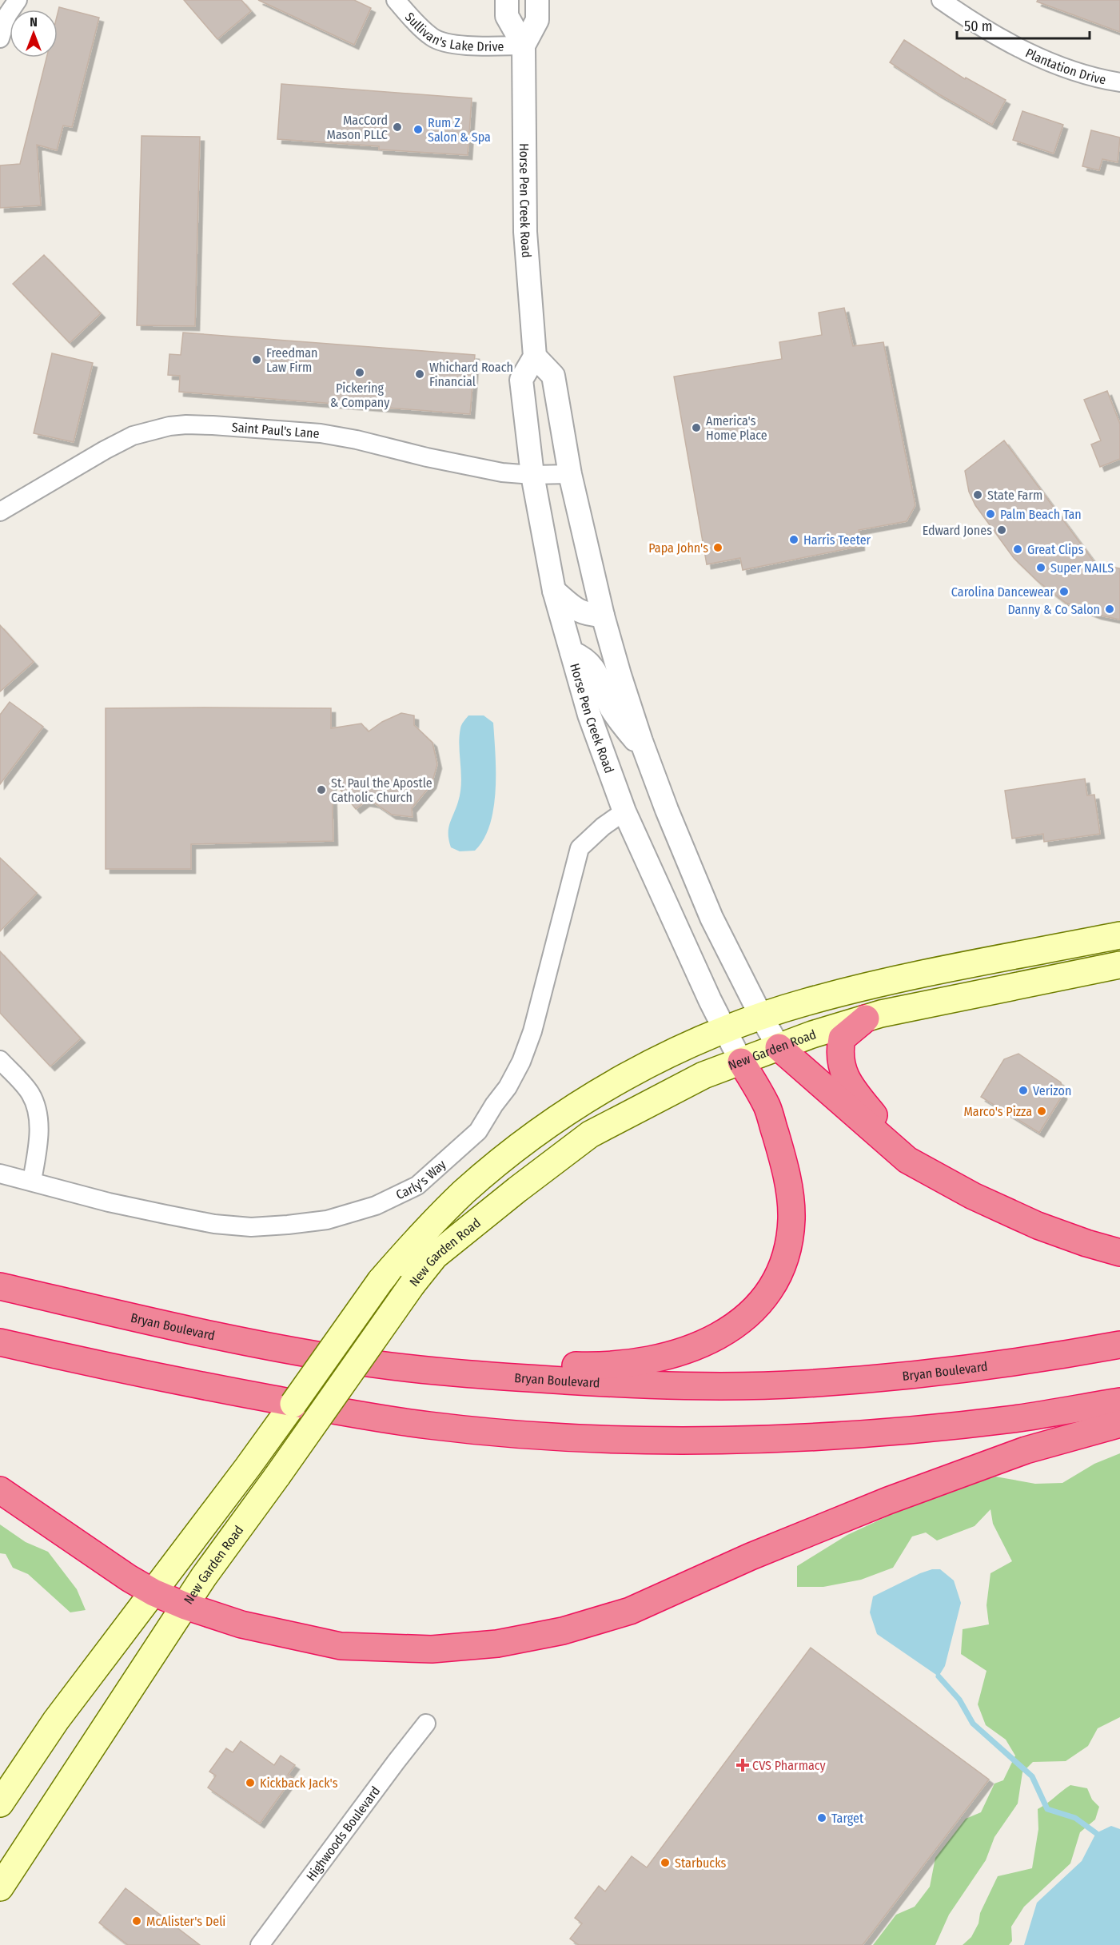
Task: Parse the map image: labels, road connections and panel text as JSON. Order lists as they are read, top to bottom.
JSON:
{
  "streets": {
    "highway": ["Bryan Boulevard"],
    "main road": ["New Garden Road"],
    "street": [
      "Sullivan's Lake Drive",
      "Plantation Drive",
      "Horse Pen Creek Road",
      "Saint Paul's Lane",
      "Carly's Way",
      "Highwoods Boulevard"
    ]
  },
  "crossings": [
    ["Sullivan's Lake Drive", "Horse Pen Creek Road"],
    ["Horse Pen Creek Road", "Saint Paul's Lane"],
    ["Horse Pen Creek Road", "New Garden Road"],
    ["Horse Pen Creek Road", "Carly's Way"]
  ],
  "places": {
    "other": [
      "MacCord Mason PLLC",
      "Rum Z Salon & Spa",
      "Freedman Law Firm",
      "Pickering & Company",
      "Whichard Roach Financial",
      "America's Home Place",
      "State Farm",
      "Palm Beach Tan",
      "Edward Jones",
      "Harris Teeter",
      "Papa John's",
      "Great Clips",
      "Super NAILS",
      "Carolina Dancewear",
      "Danny & Co Salon",
      "St. Paul the Apostle Catholic Church",
      "Verizon",
      "Marco's Pizza",
      "Kickback Jack's",
      "Target",
      "Starbucks",
      "McAlister's Deli"
    ],
    "health": ["CVS Pharmacy"]
  },
  "scale_bar": "50 m",
  "north": "top"
}
